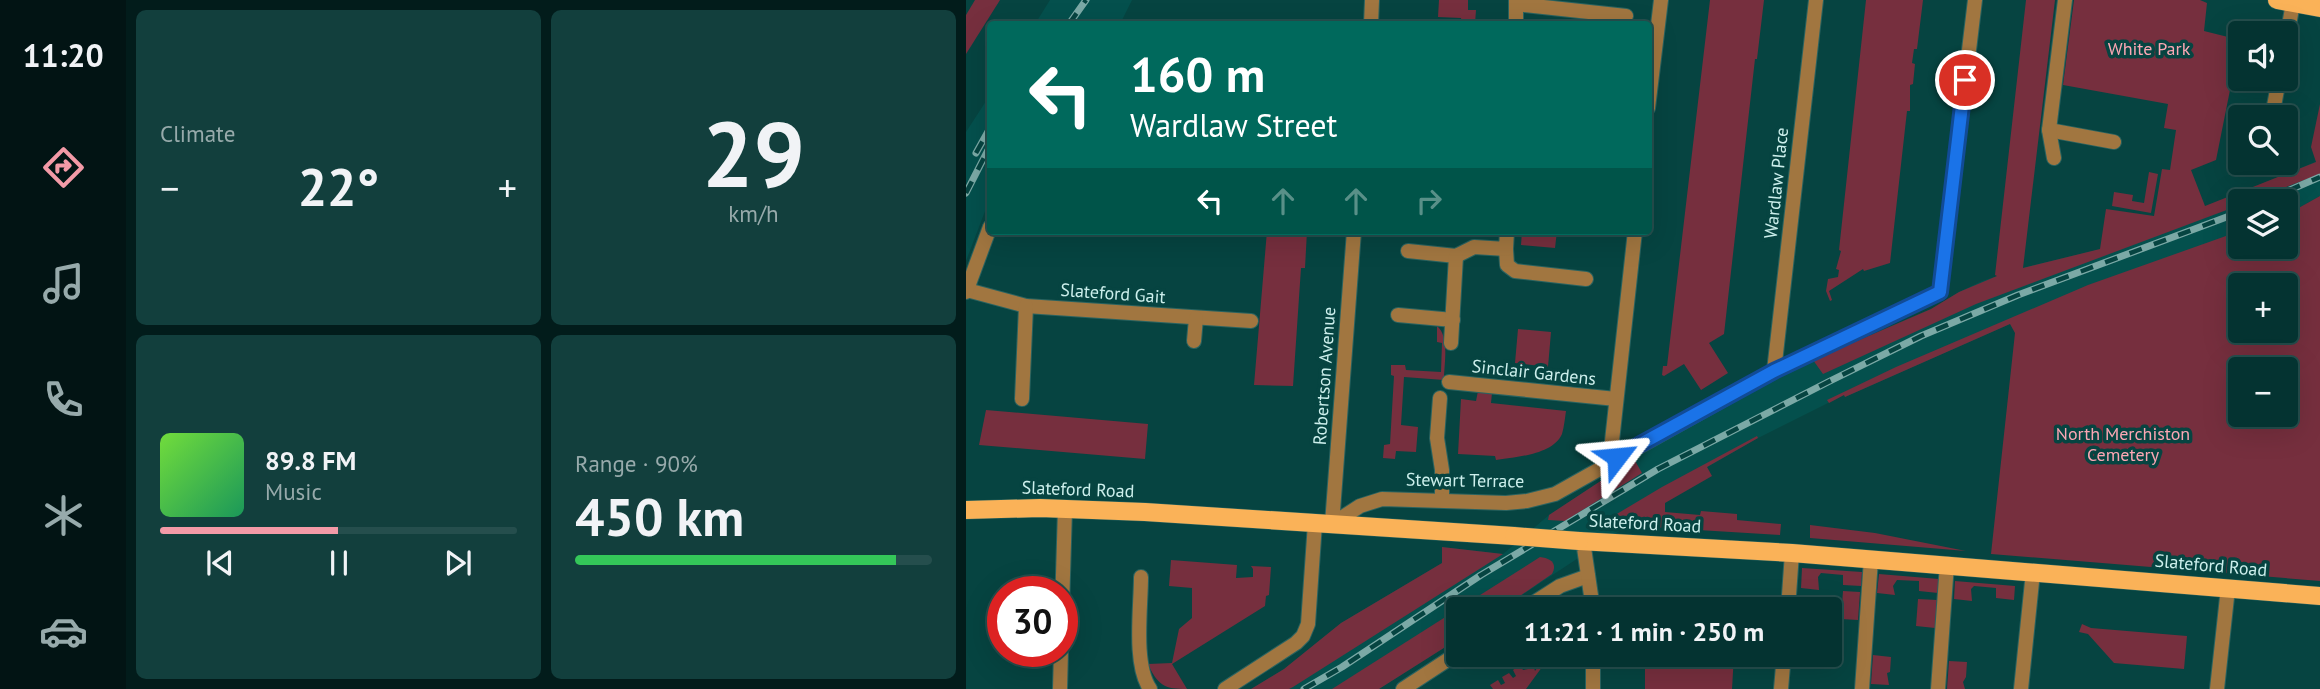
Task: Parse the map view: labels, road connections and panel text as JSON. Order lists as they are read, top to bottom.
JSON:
{
  "streets": {
    "main road": ["Slateford Road"],
    "street": [
      "Wardlaw Place",
      "Slateford Gait",
      "Sinclair Gardens",
      "Robertson Avenue",
      "Stewart Terrace"
    ]
  },
  "crossings": [
    ["Wardlaw Place", "Stewart Terrace"],
    ["Robertson Avenue", "Stewart Terrace"],
    ["Robertson Avenue", "Slateford Road"],
    ["Stewart Terrace", "Slateford Road"]
  ],
  "parks": ["White Park", "North Merchiston Cemetery"],
  "page": {
    "tabs": "11:20",
    "tile": [
      "Climate",
      ["29", "km/h"],
      ["Range · 90%", "450 km"]
    ],
    "map_buttons": ["+", "−"],
    "turn": ["160 m", "Wardlaw Street"],
    "heat": ["−", "22°", "+"],
    "song": ["89.8 FM", "Music"],
    "limit": "30",
    "trip": "11:21 · 1 min · 250 m"
  }
}
